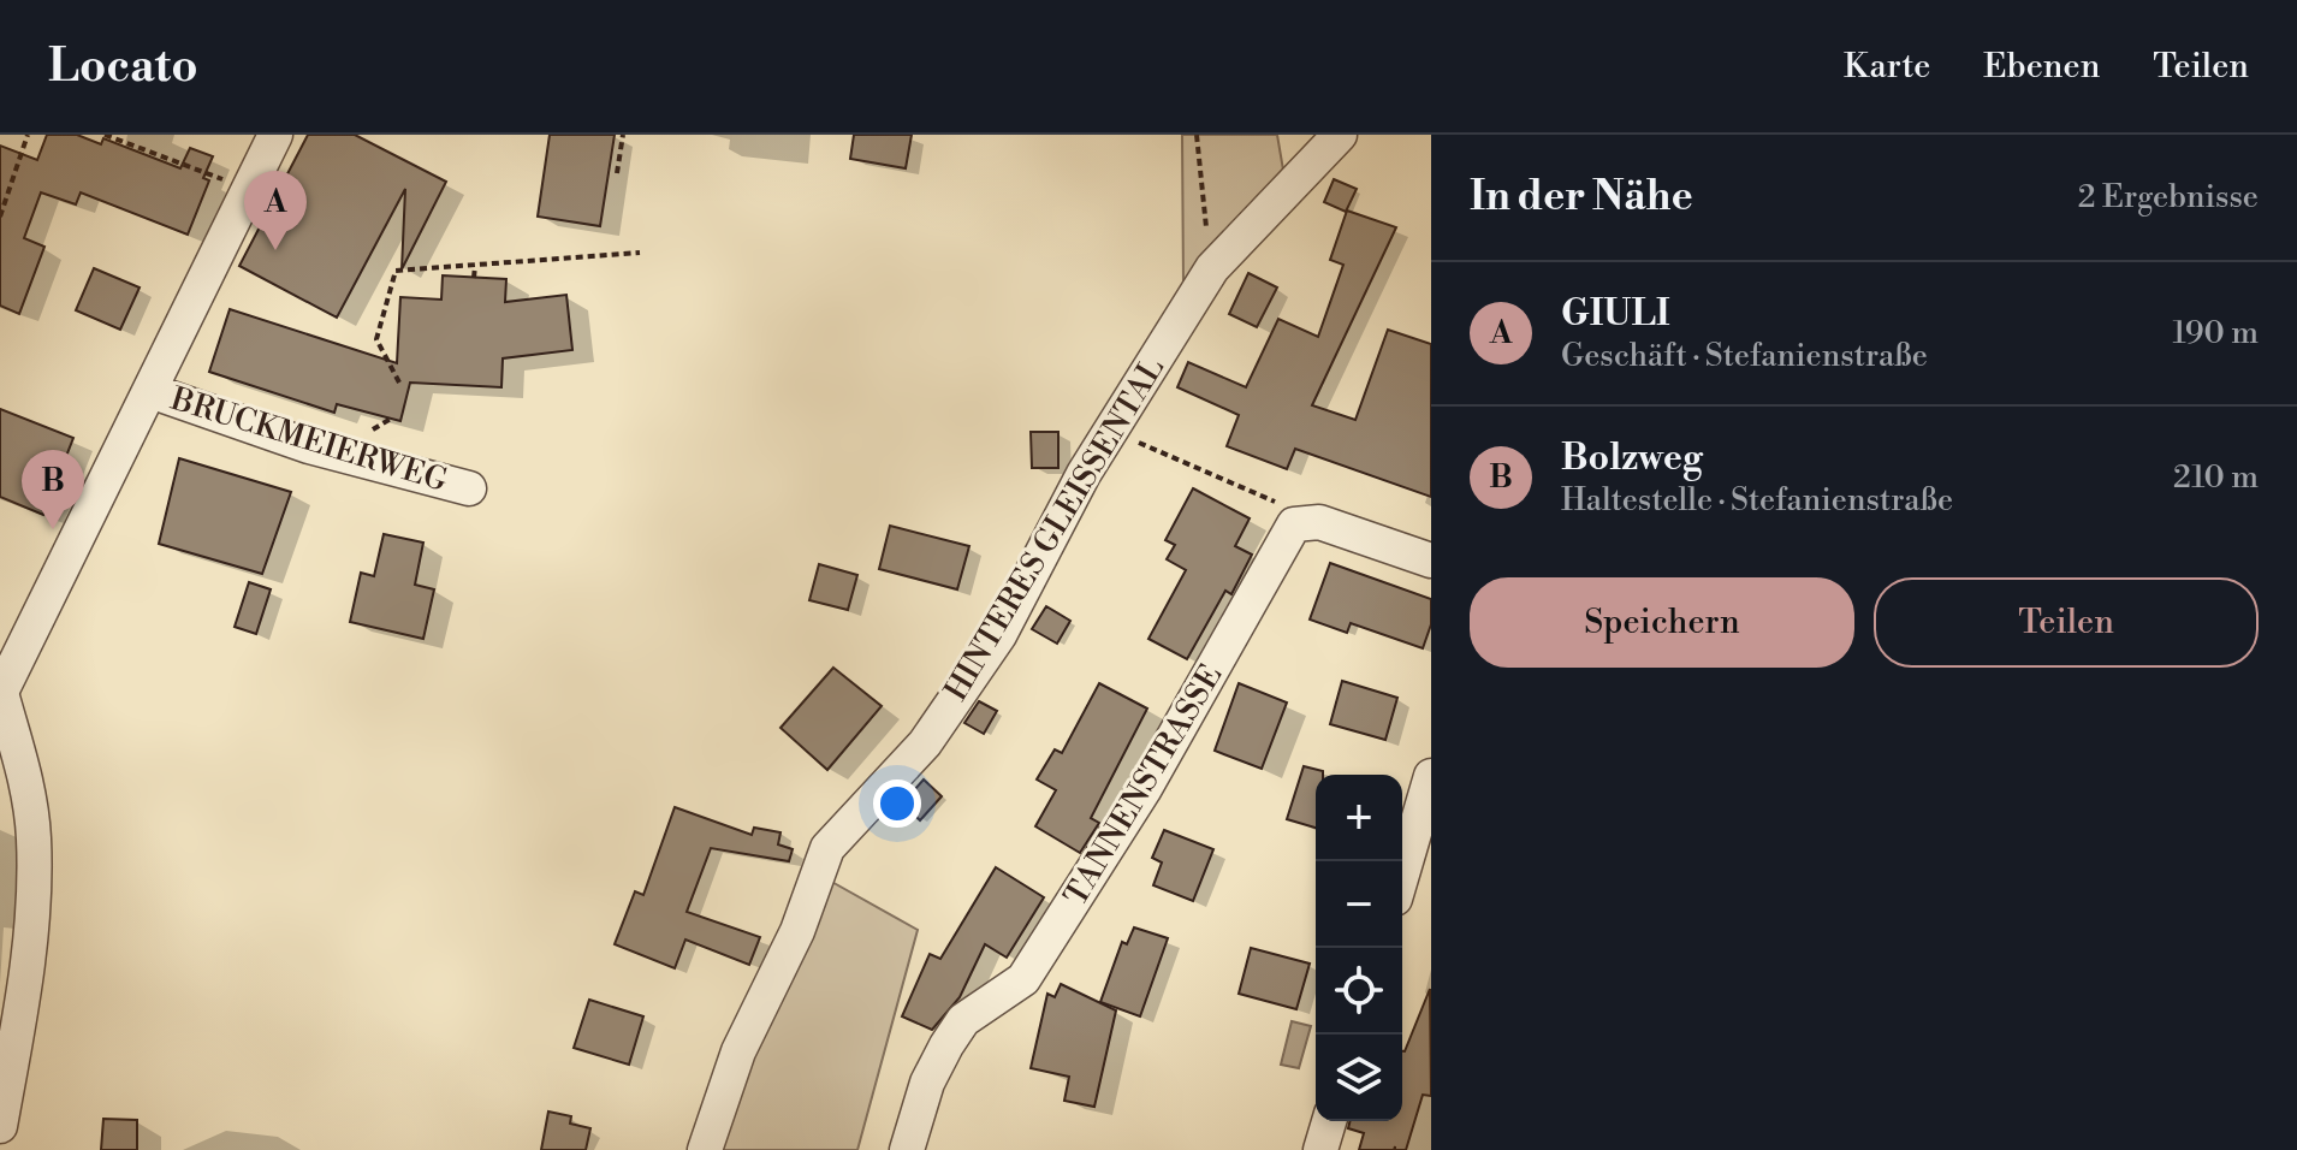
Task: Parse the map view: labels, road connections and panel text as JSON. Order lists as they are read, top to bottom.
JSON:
{
  "streets": {
    "street": ["BRUCKMEIERWEG", "HINTERES GLEISSENTAL", "TANNENSTRASSE"]
  },
  "page": {
    "header": "Locato",
    "nav": ["Karte", "Ebenen", "Teilen"],
    "heading": ["In der Nähe", "2 Ergebnisse"],
    "pins": ["A", "B"],
    "list": [
      {
        "mark": "A",
        "name": "GIULI",
        "note": "Geschäft · Stefanienstraße",
        "value": "190 m"
      },
      {
        "mark": "B",
        "name": "Bolzweg",
        "note": "Haltestelle · Stefanienstraße",
        "value": "210 m"
      }
    ],
    "buttons": ["Speichern", "Teilen"],
    "map_buttons": ["+", "−"]
  }
}
